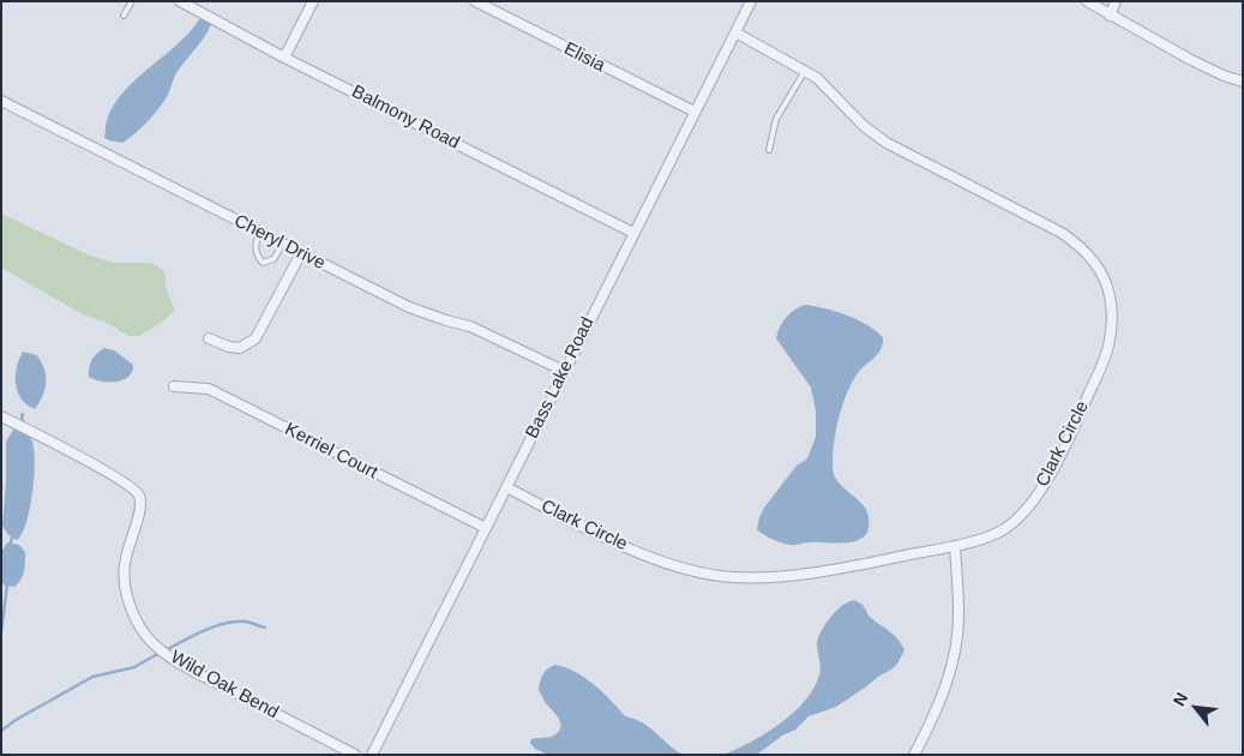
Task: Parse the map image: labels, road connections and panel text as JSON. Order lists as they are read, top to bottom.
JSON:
{
  "streets": {
    "street": [
      "Elisia",
      "Balmony Road",
      "Cheryl Drive",
      "Bass Lake Road",
      "Clark Circle",
      "Kerriel Court",
      "Wild Oak Bend"
    ]
  },
  "crossings": [
    ["Elisia", "Bass Lake Road"],
    ["Balmony Road", "Bass Lake Road"],
    ["Cheryl Drive", "Bass Lake Road"],
    ["Bass Lake Road", "Clark Circle"],
    ["Bass Lake Road", "Kerriel Court"]
  ],
  "north": "top left"
}
